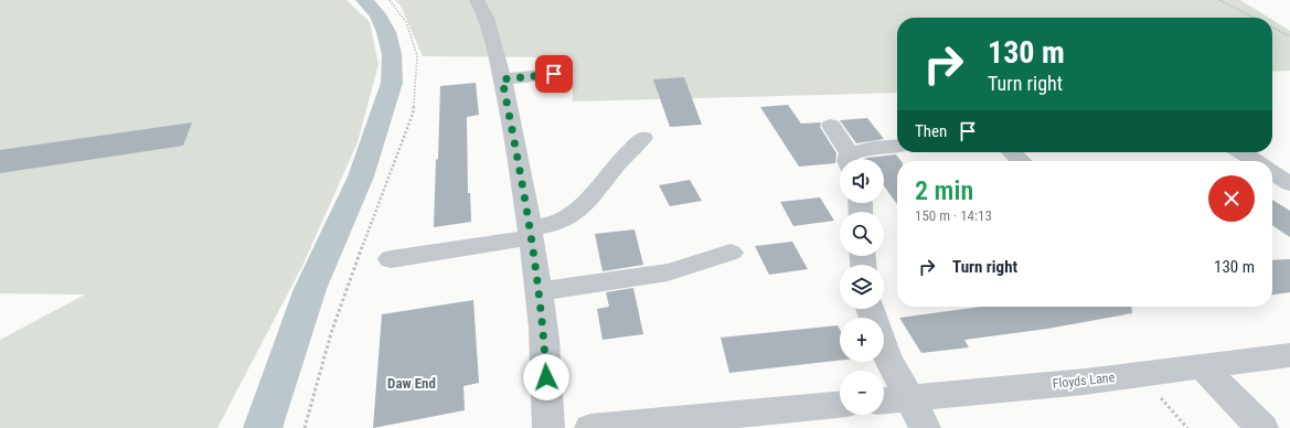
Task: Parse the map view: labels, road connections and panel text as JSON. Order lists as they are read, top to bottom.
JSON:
{
  "streets": {
    "street": ["Floyds Lane"]
  },
  "districts": ["Daw End"],
  "page": {
    "turn": ["130 m", "Turn right"],
    "then": "Then",
    "map_buttons": ["+", "−"],
    "heading": ["2 min", "150 m · 14:13"],
    "list": [
      {
        "name": "Turn right",
        "value": "130 m"
      }
    ]
  }
}
